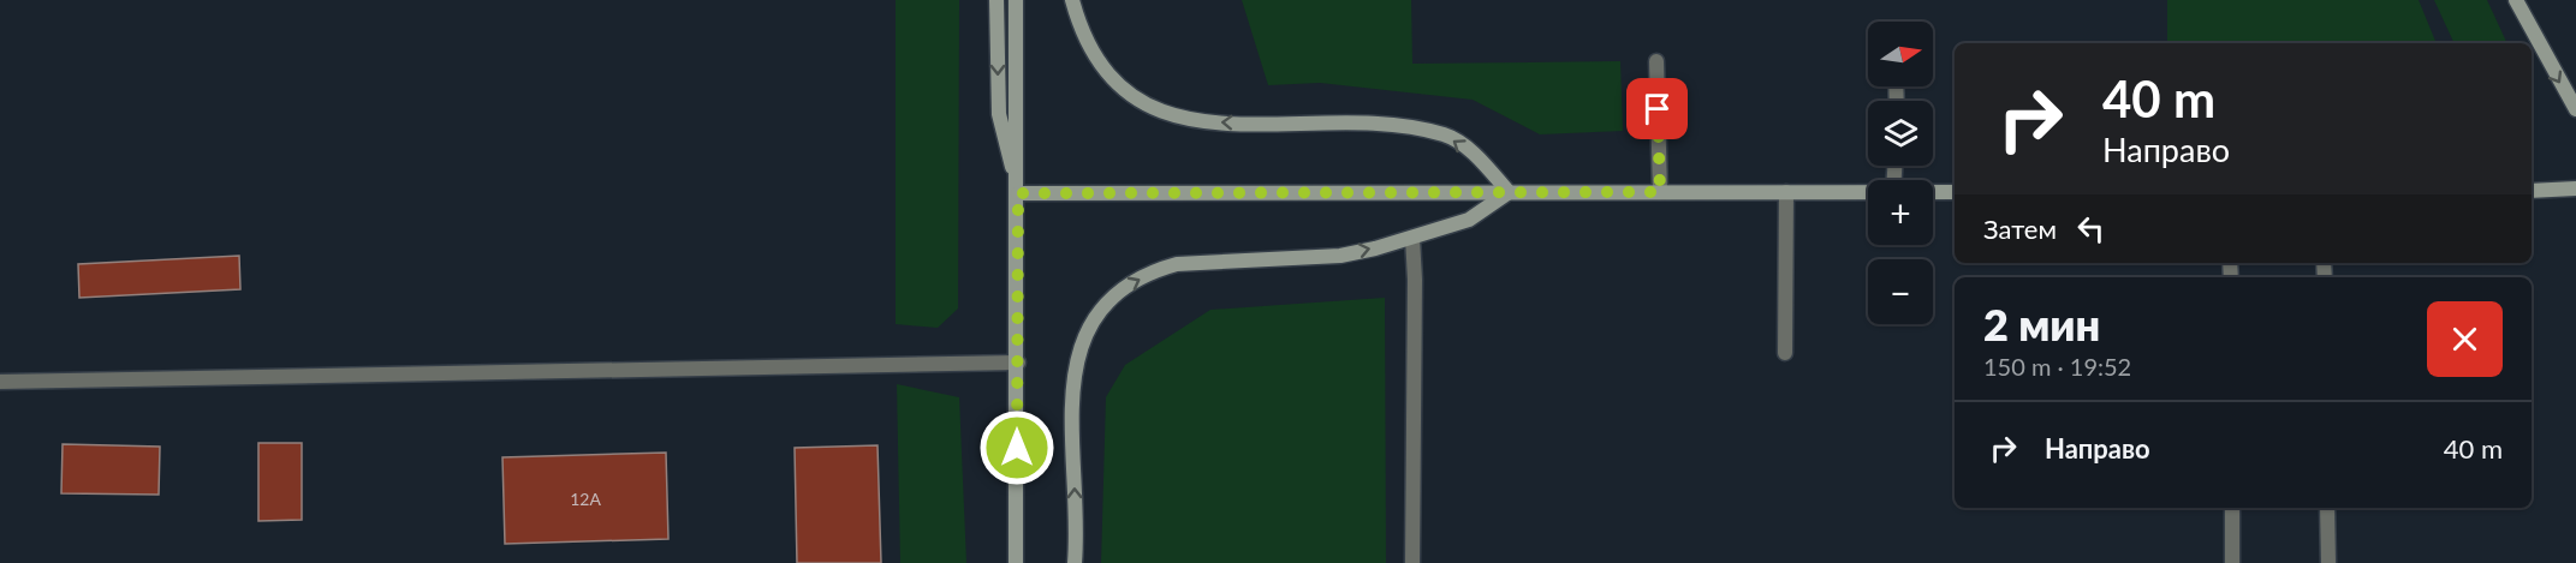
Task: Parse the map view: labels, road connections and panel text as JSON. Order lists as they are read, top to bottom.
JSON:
{
  "house_numbers": ["12А"],
  "north": "right",
  "page": {
    "map_buttons": ["+", "−"],
    "turn": ["40 m", "Направо"],
    "then": "Затем",
    "heading": ["2 мин", "150 m · 19:52"],
    "list": [
      {
        "name": "Направо",
        "value": "40 m"
      }
    ]
  }
}
